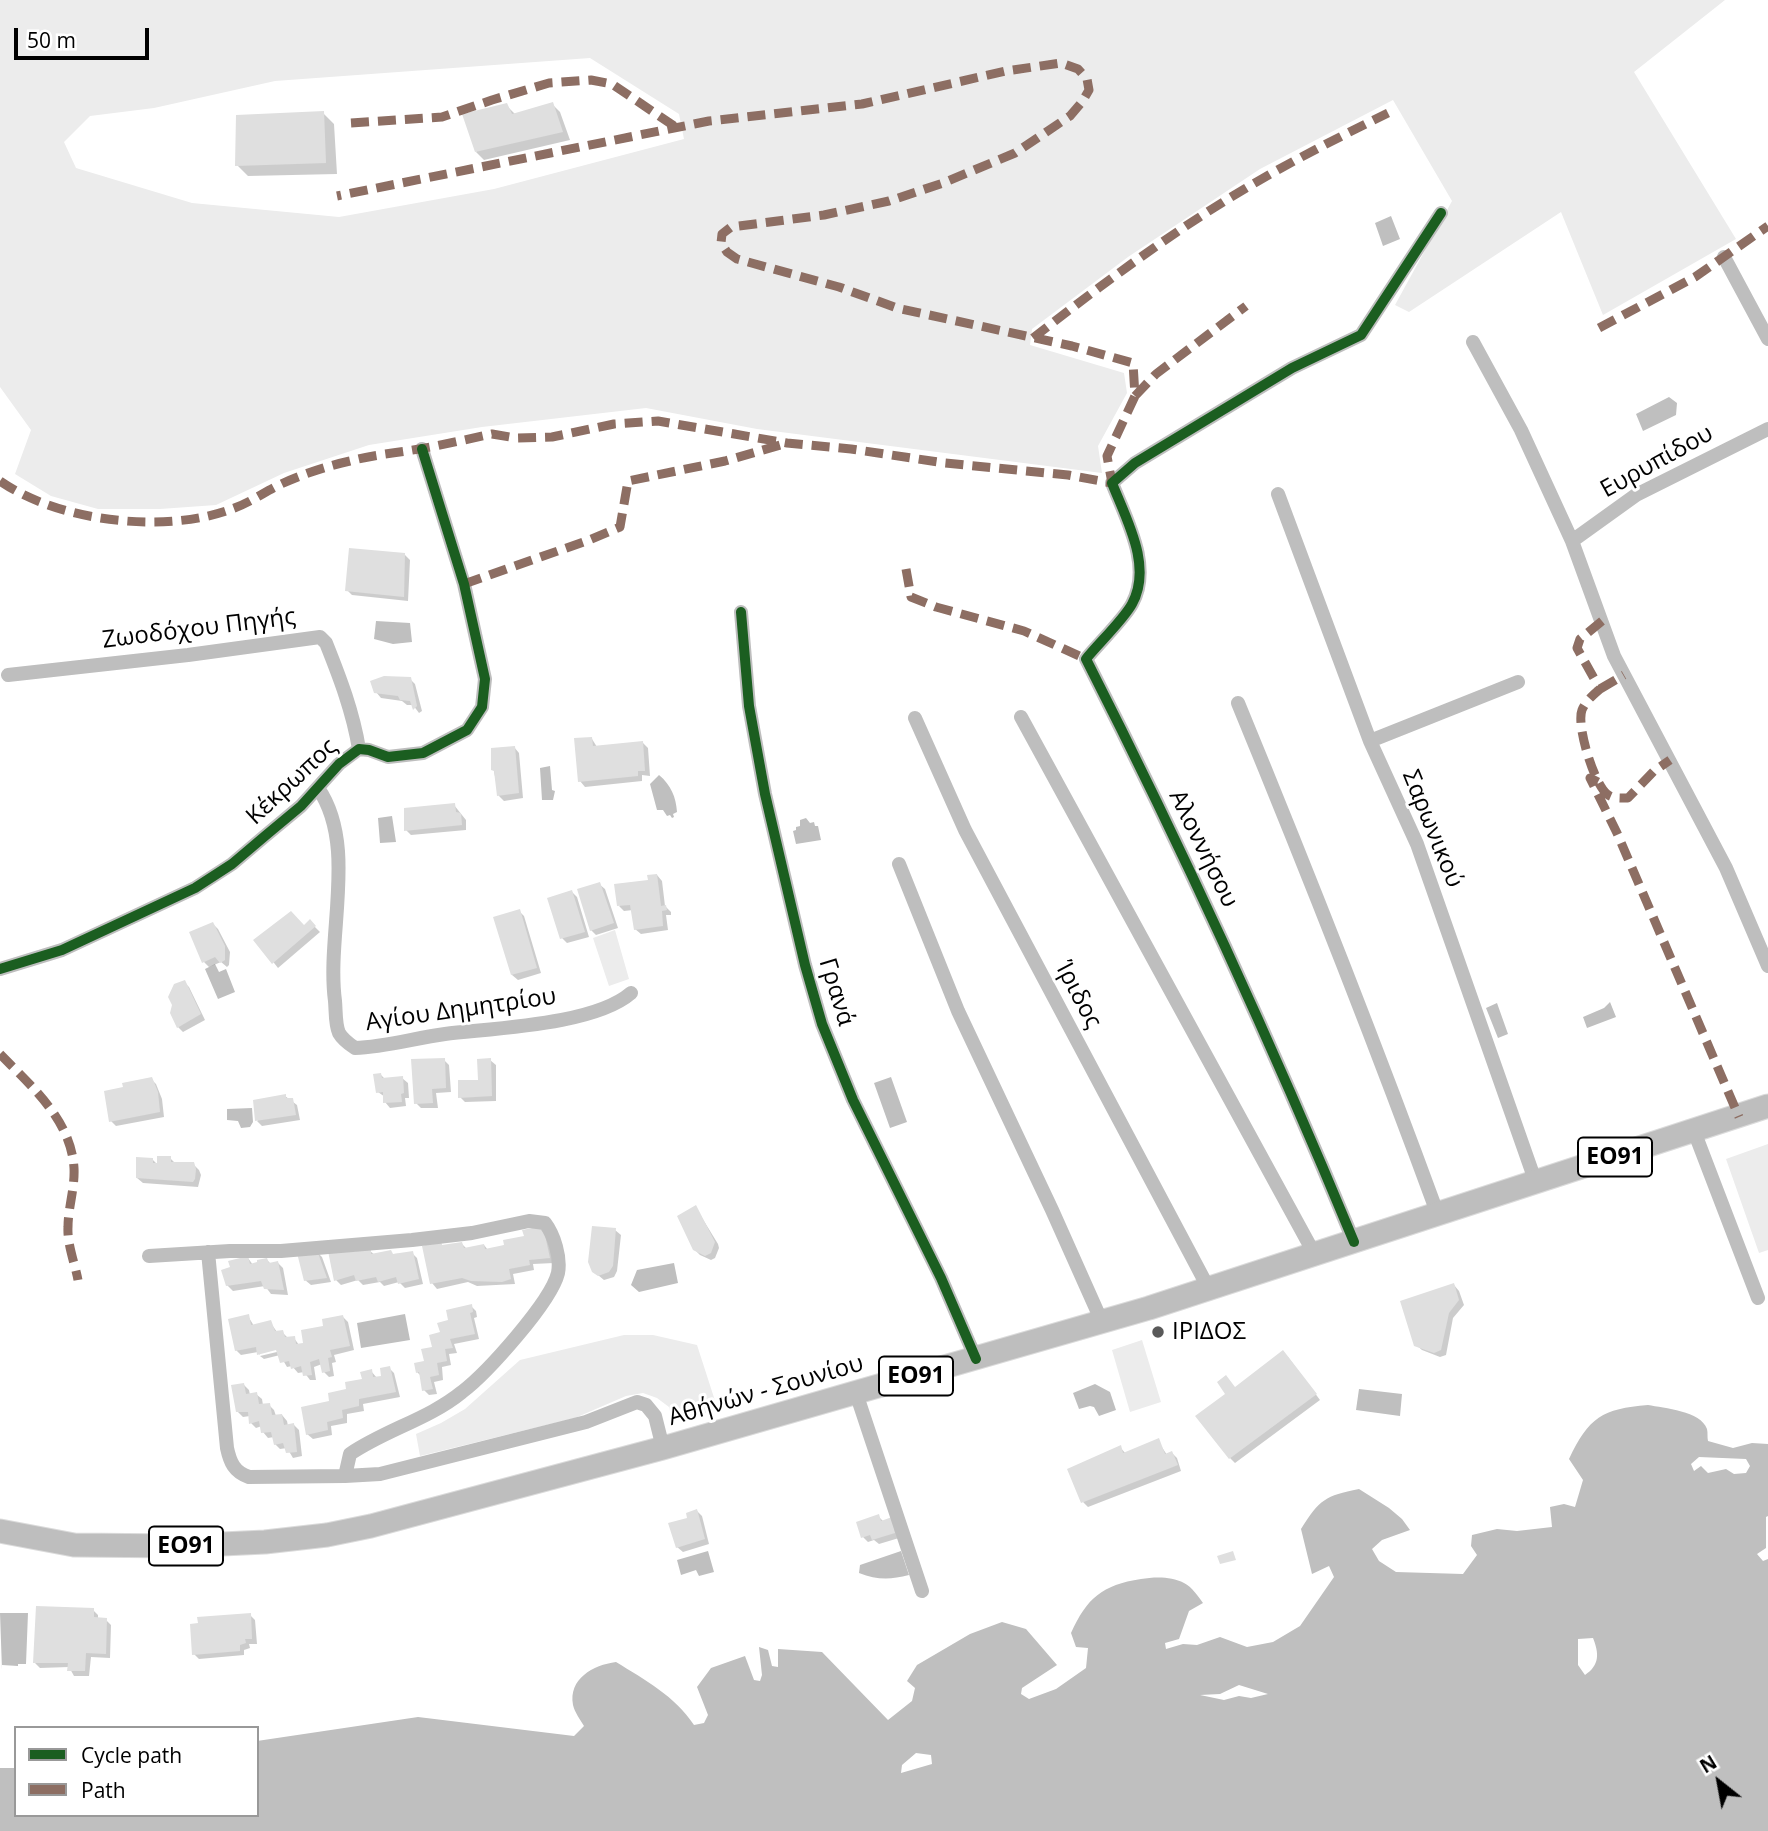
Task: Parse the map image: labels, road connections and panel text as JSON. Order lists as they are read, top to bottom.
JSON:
{
  "streets": {
    "main road": ["ΕΟ91", "Αθήνών - Σουνίου"],
    "street": [
      "Ευρυπίδου",
      "Ζωοδόχου Πηγής",
      "Κέκρωπος",
      "Σαρωνικού",
      "Αλοννήσου",
      "Γρανά",
      "Ίριδος",
      "Αγίου Δημητρίου"
    ]
  },
  "crossings": [
    ["Ζωοδόχου Πηγής", "Κέκρωπος"],
    ["Κέκρωπος", "Αγίου Δημητρίου"],
    ["Σαρωνικού", "Αθήνών - Σουνίου"],
    ["Αλοννήσου", "Αθήνών - Σουνίου"],
    ["Γρανά", "Αθήνών - Σουνίου"],
    ["Ίριδος", "Αθήνών - Σουνίου"]
  ],
  "places": ["ΙΡΙΔΟΣ"],
  "legend": ["Cycle path", "Path"],
  "scale_bar": "50 m",
  "north": "top left"
}
